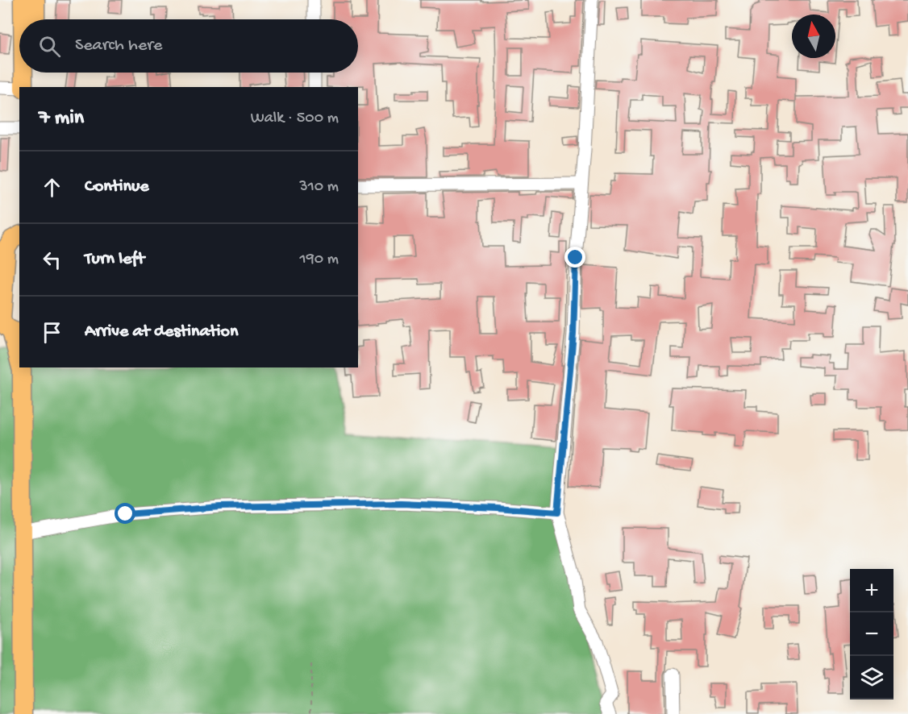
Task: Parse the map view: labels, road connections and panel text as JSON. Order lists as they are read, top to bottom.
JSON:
{
  "north": "top",
  "page": {
    "search": "Search here",
    "heading": ["7 min", "Walk · 500 m"],
    "list": [
      ["Continue", "310 m"],
      ["Turn left", "190 m"],
      "Arrive at destination"
    ],
    "map_buttons": ["+", "−"]
  }
}
